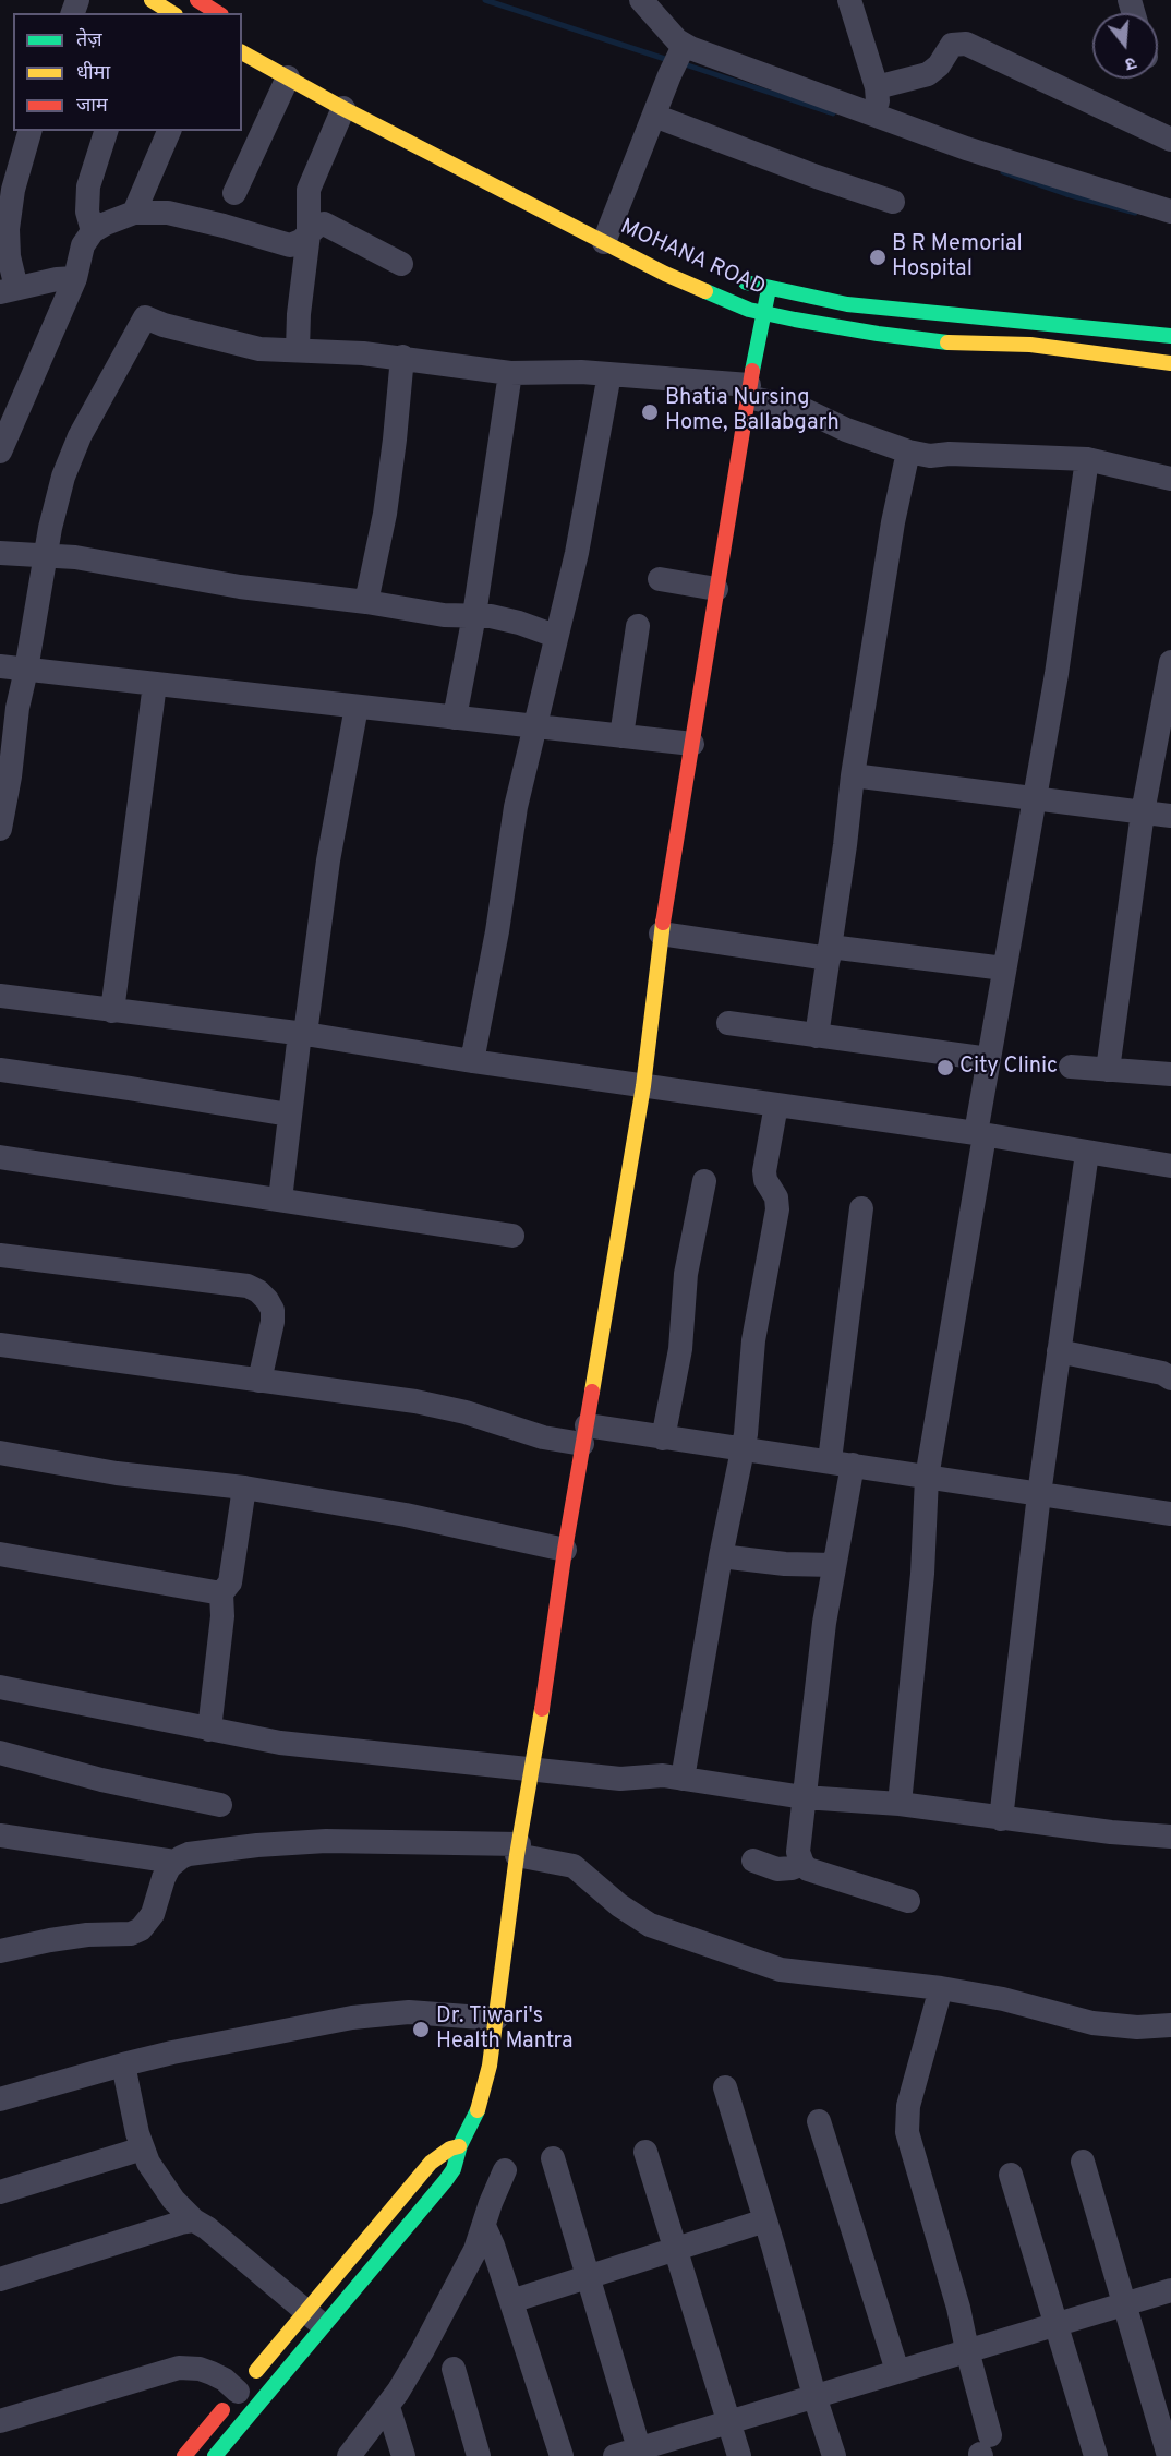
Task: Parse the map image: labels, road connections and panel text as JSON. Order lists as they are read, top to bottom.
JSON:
{
  "streets": {
    "street": ["MOHANA ROAD"]
  },
  "places": [
    "B R Memorial Hospital",
    "Bhatia Nursing Home, Ballabgarh",
    "City Clinic",
    "Dr. Tiwari's Health Mantra"
  ],
  "legend": ["तेज़", "धीमा", "जाम"],
  "north": "bottom"
}
